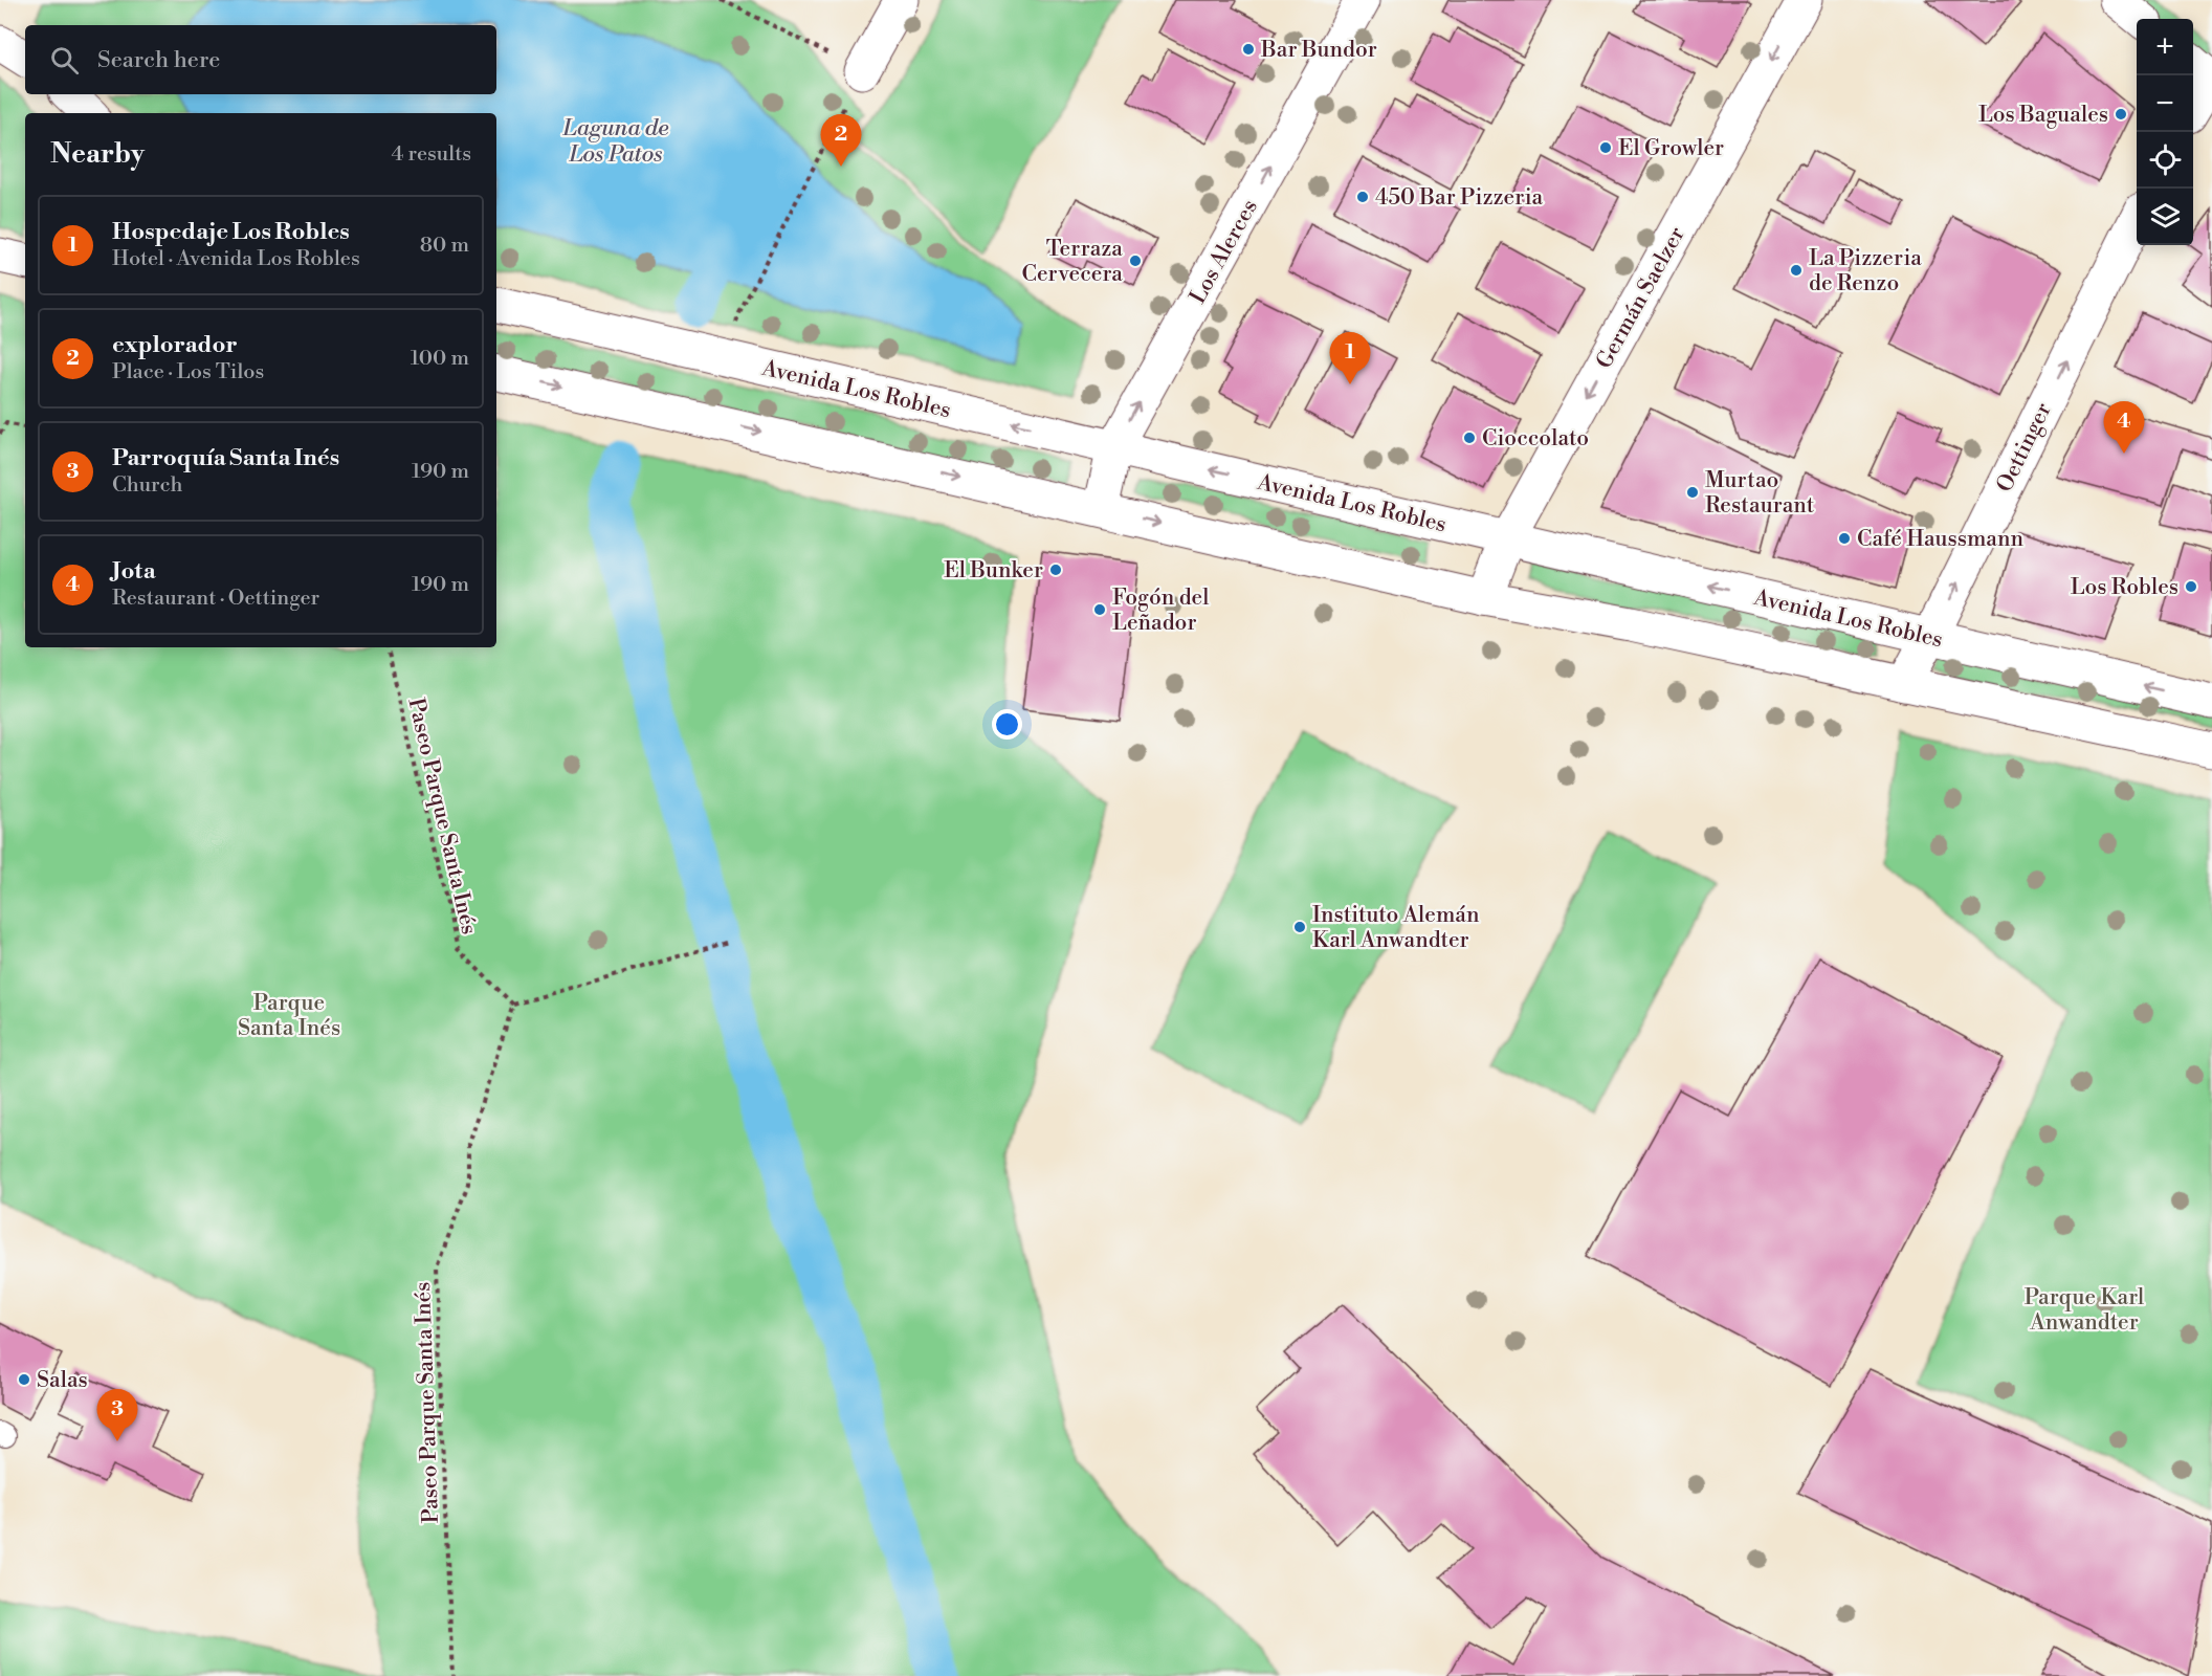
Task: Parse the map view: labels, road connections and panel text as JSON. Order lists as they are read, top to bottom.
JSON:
{
  "streets": {
    "main road": [
      "Los Alerces",
      "Germán Saelzer",
      "Avenida Los Robles",
      "Oettinger"
    ],
    "path": ["Paseo Parque Santa Inés"]
  },
  "crossings": [
    ["Los Alerces", "Avenida Los Robles"],
    ["Germán Saelzer", "Avenida Los Robles"],
    ["Avenida Los Robles", "Oettinger"]
  ],
  "one_way": ["Los Alerces", "Germán Saelzer", "Oettinger"],
  "water": ["Laguna de Los Patos"],
  "parks": ["Parque Santa Inés", "Parque Karl Anwandter"],
  "places": [
    "Bar Bundor",
    "Los Baguales",
    "El Growler",
    "450 Bar Pizzeria",
    "Terraza Cervecera",
    "La Pizzeria de Renzo",
    "Cioccolato",
    "Murtao Restaurant",
    "Café Haussmann",
    "El Bunker",
    "Los Robles",
    "Fogón del Leñador",
    "Instituto Alemán Karl Anwandter",
    "Salas"
  ],
  "page": {
    "map_buttons": ["+", "−"],
    "search": "Search here",
    "heading": ["Nearby", "4 results"],
    "pins": [
      "2",
      "1",
      "4",
      "3"
    ],
    "list": [
      {
        "mark": "1",
        "name": "Hospedaje Los Robles",
        "note": "Hotel · Avenida Los Robles",
        "value": "80 m"
      },
      {
        "mark": "2",
        "name": "explorador",
        "note": "Place · Los Tilos",
        "value": "100 m"
      },
      {
        "mark": "3",
        "name": "Parroquía Santa Inés",
        "note": "Church",
        "value": "190 m"
      },
      {
        "mark": "4",
        "name": "Jota",
        "note": "Restaurant · Oettinger",
        "value": "190 m"
      }
    ]
  }
}
